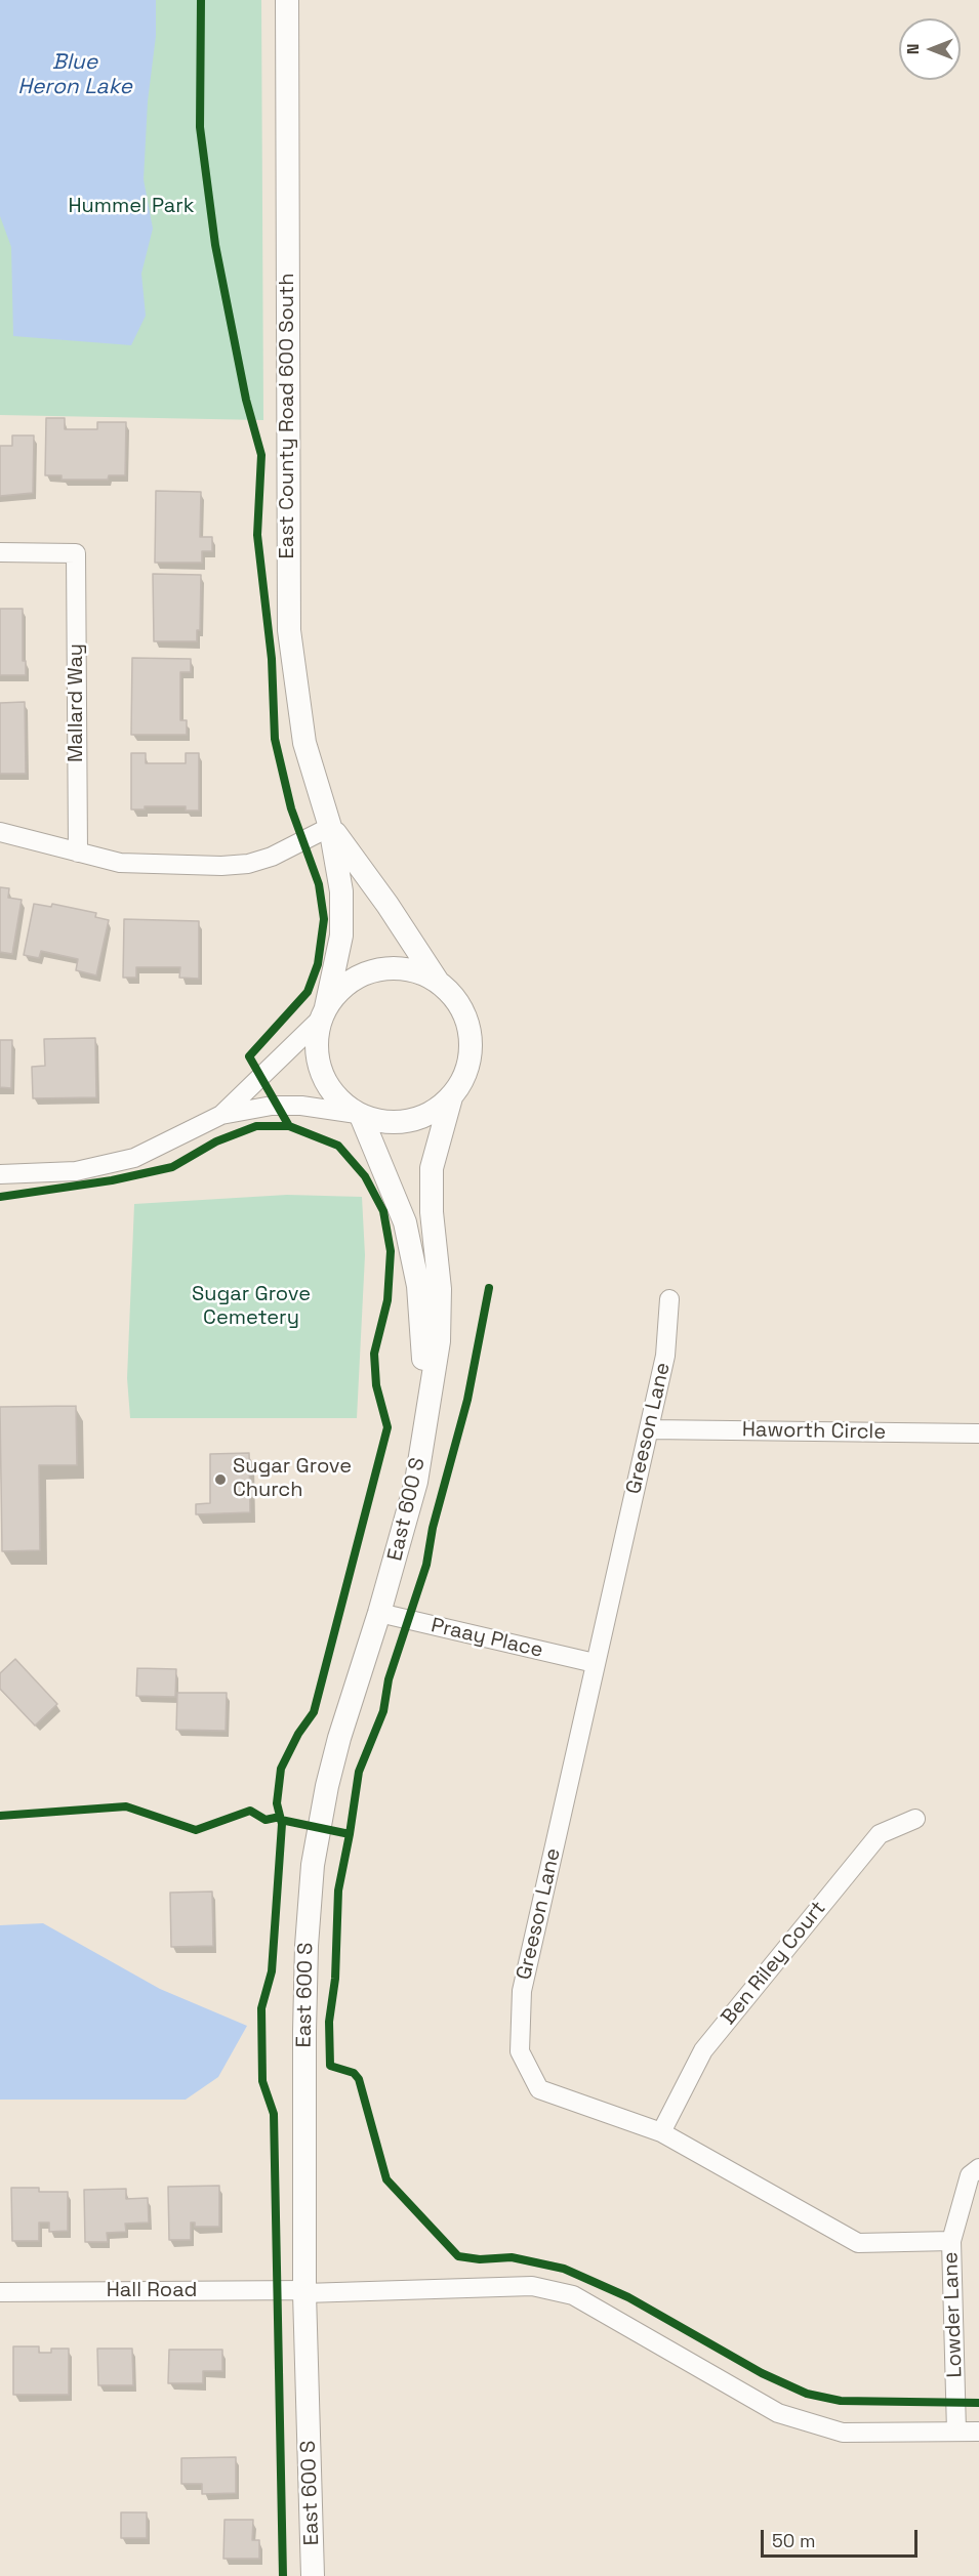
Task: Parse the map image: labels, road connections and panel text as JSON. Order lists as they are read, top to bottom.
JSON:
{
  "streets": {
    "street": [
      "East County Road 600 South",
      "Mallard Way",
      "Greeson Lane",
      "Haworth Circle",
      "East 600 S",
      "Praay Place",
      "Ben Riley Court",
      "Hall Road",
      "Lowder Lane"
    ]
  },
  "crossings": [
    ["Greeson Lane", "Haworth Circle"],
    ["Greeson Lane", "Praay Place"],
    ["Greeson Lane", "Ben Riley Court"],
    ["Greeson Lane", "Lowder Lane"],
    ["East 600 S", "Praay Place"],
    ["East 600 S", "Hall Road"],
    ["Hall Road", "Lowder Lane"]
  ],
  "water": ["Blue Heron Lake"],
  "parks": ["Hummel Park", "Sugar Grove Cemetery"],
  "places": ["Sugar Grove Church"],
  "scale_bar": "50 m",
  "north": "left"
}
